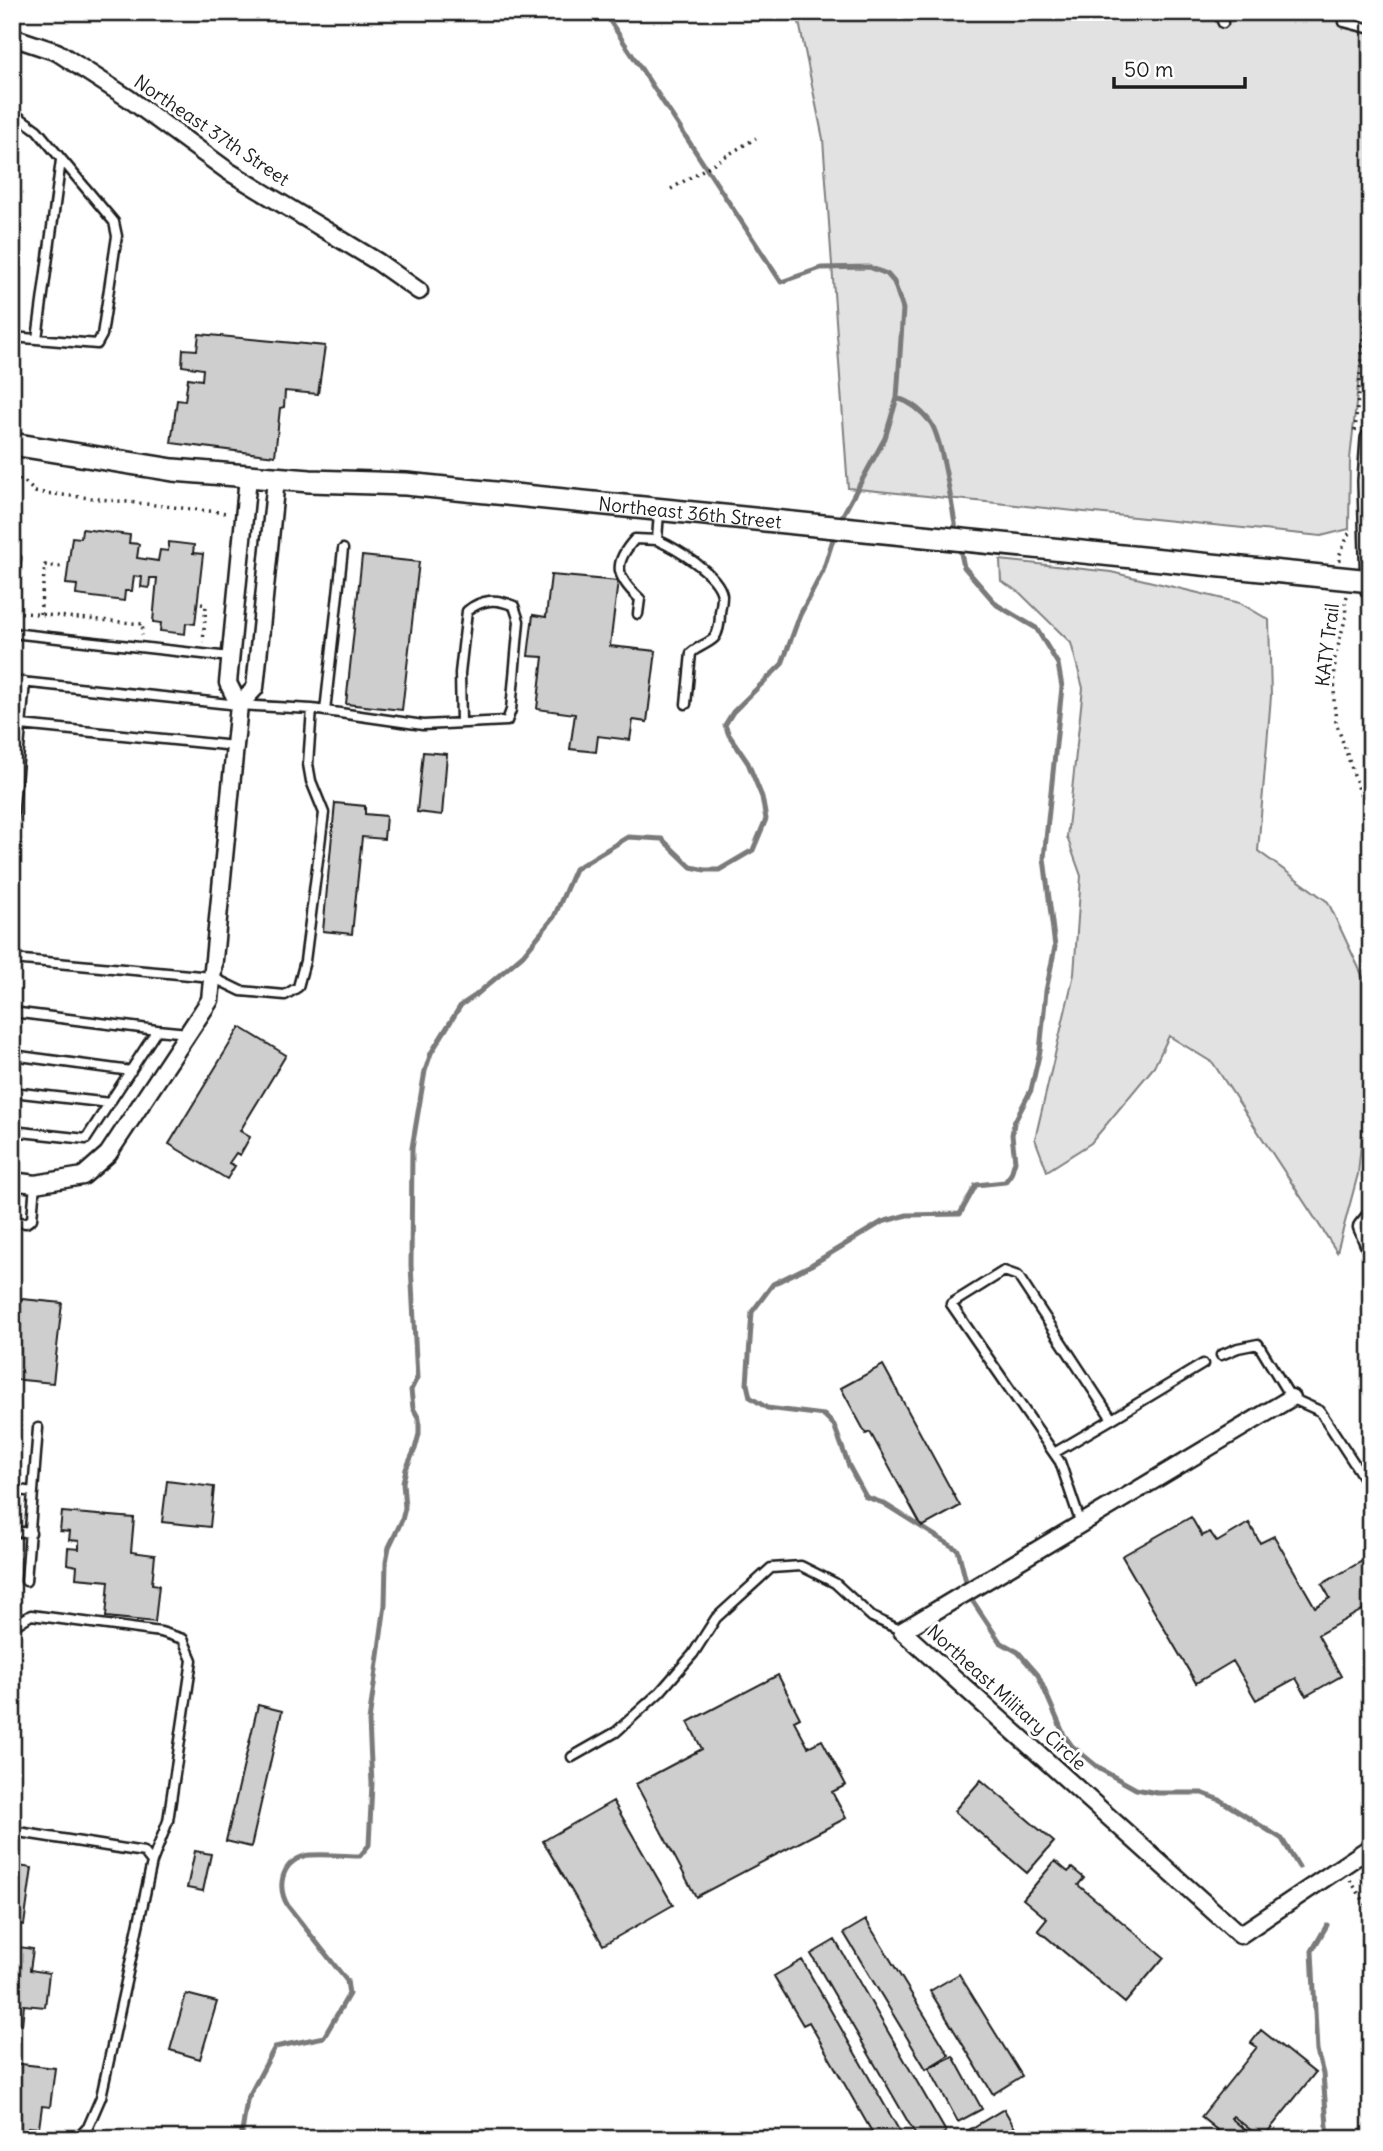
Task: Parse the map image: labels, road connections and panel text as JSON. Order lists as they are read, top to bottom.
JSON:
{
  "streets": {
    "main road": ["Northeast 36th Street"],
    "street": ["Northeast 37th Street", "Northeast Military Circle"],
    "path": ["KATY Trail"]
  },
  "crossings": [
    ["Northeast 36th Street", "KATY Trail"]
  ],
  "scale_bar": "50 m"
}
